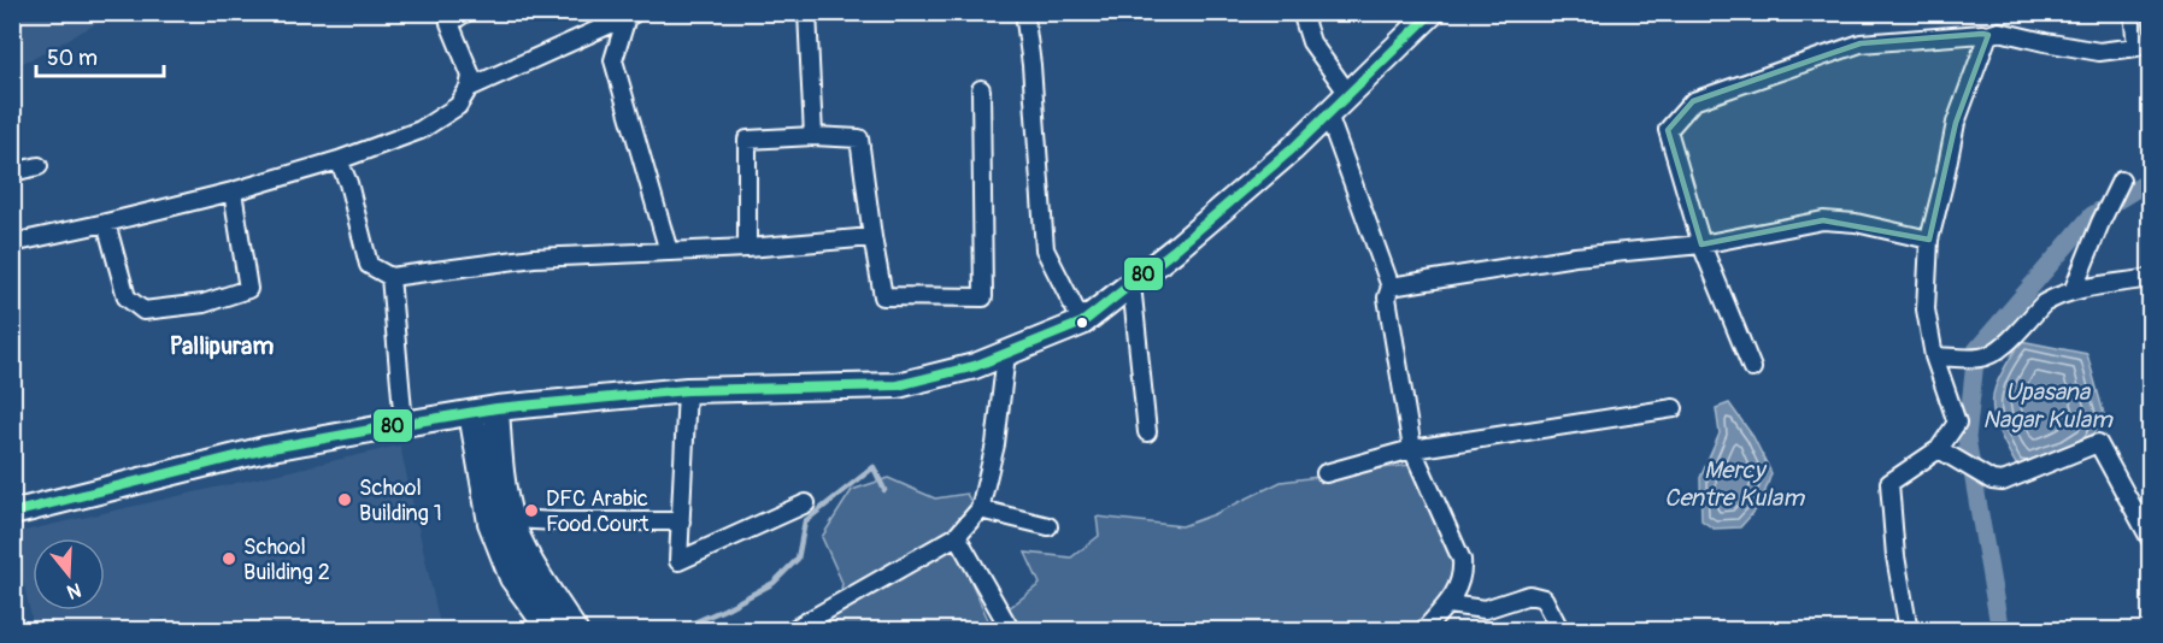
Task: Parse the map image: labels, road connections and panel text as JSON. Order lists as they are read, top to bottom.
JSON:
{
  "districts": ["Pallipuram"],
  "water": ["Upasana Nagar Kulam", "Mercy Centre Kulam"],
  "places": ["School Building 1", "DFC Arabic Food Court", "School Building 2"],
  "lines": ["transit line 80"],
  "scale_bar": "50 m",
  "north": "bottom"
}
